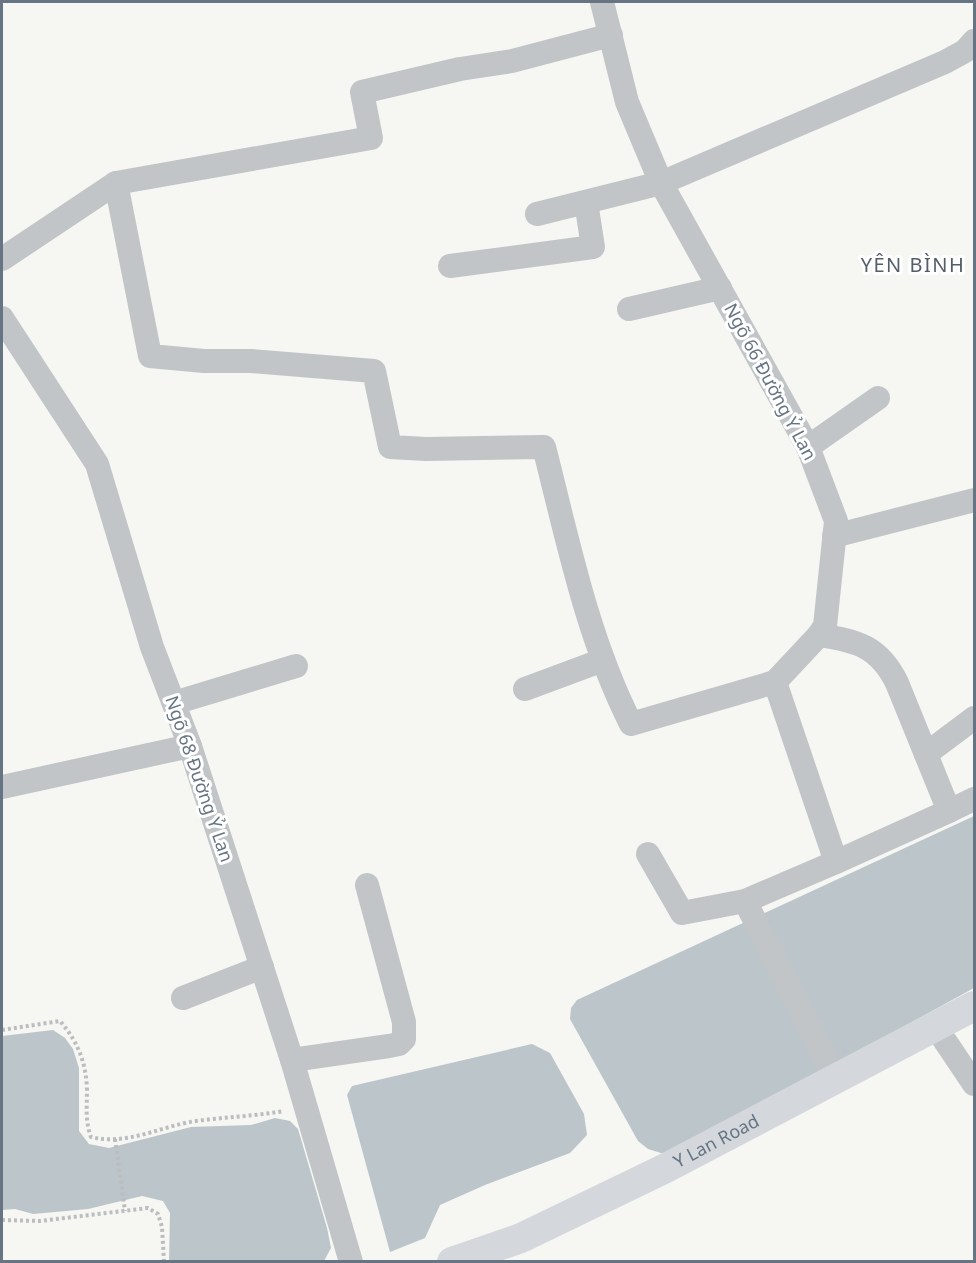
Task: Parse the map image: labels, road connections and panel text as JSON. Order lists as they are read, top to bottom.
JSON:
{
  "streets": {
    "main road": ["Y Lan Road"],
    "street": ["Ngõ 66 Đường Ỷ Lan", "Ngõ 68 Đường Ỷ Lan"]
  },
  "districts": ["YÊN BÌNH"]
}
